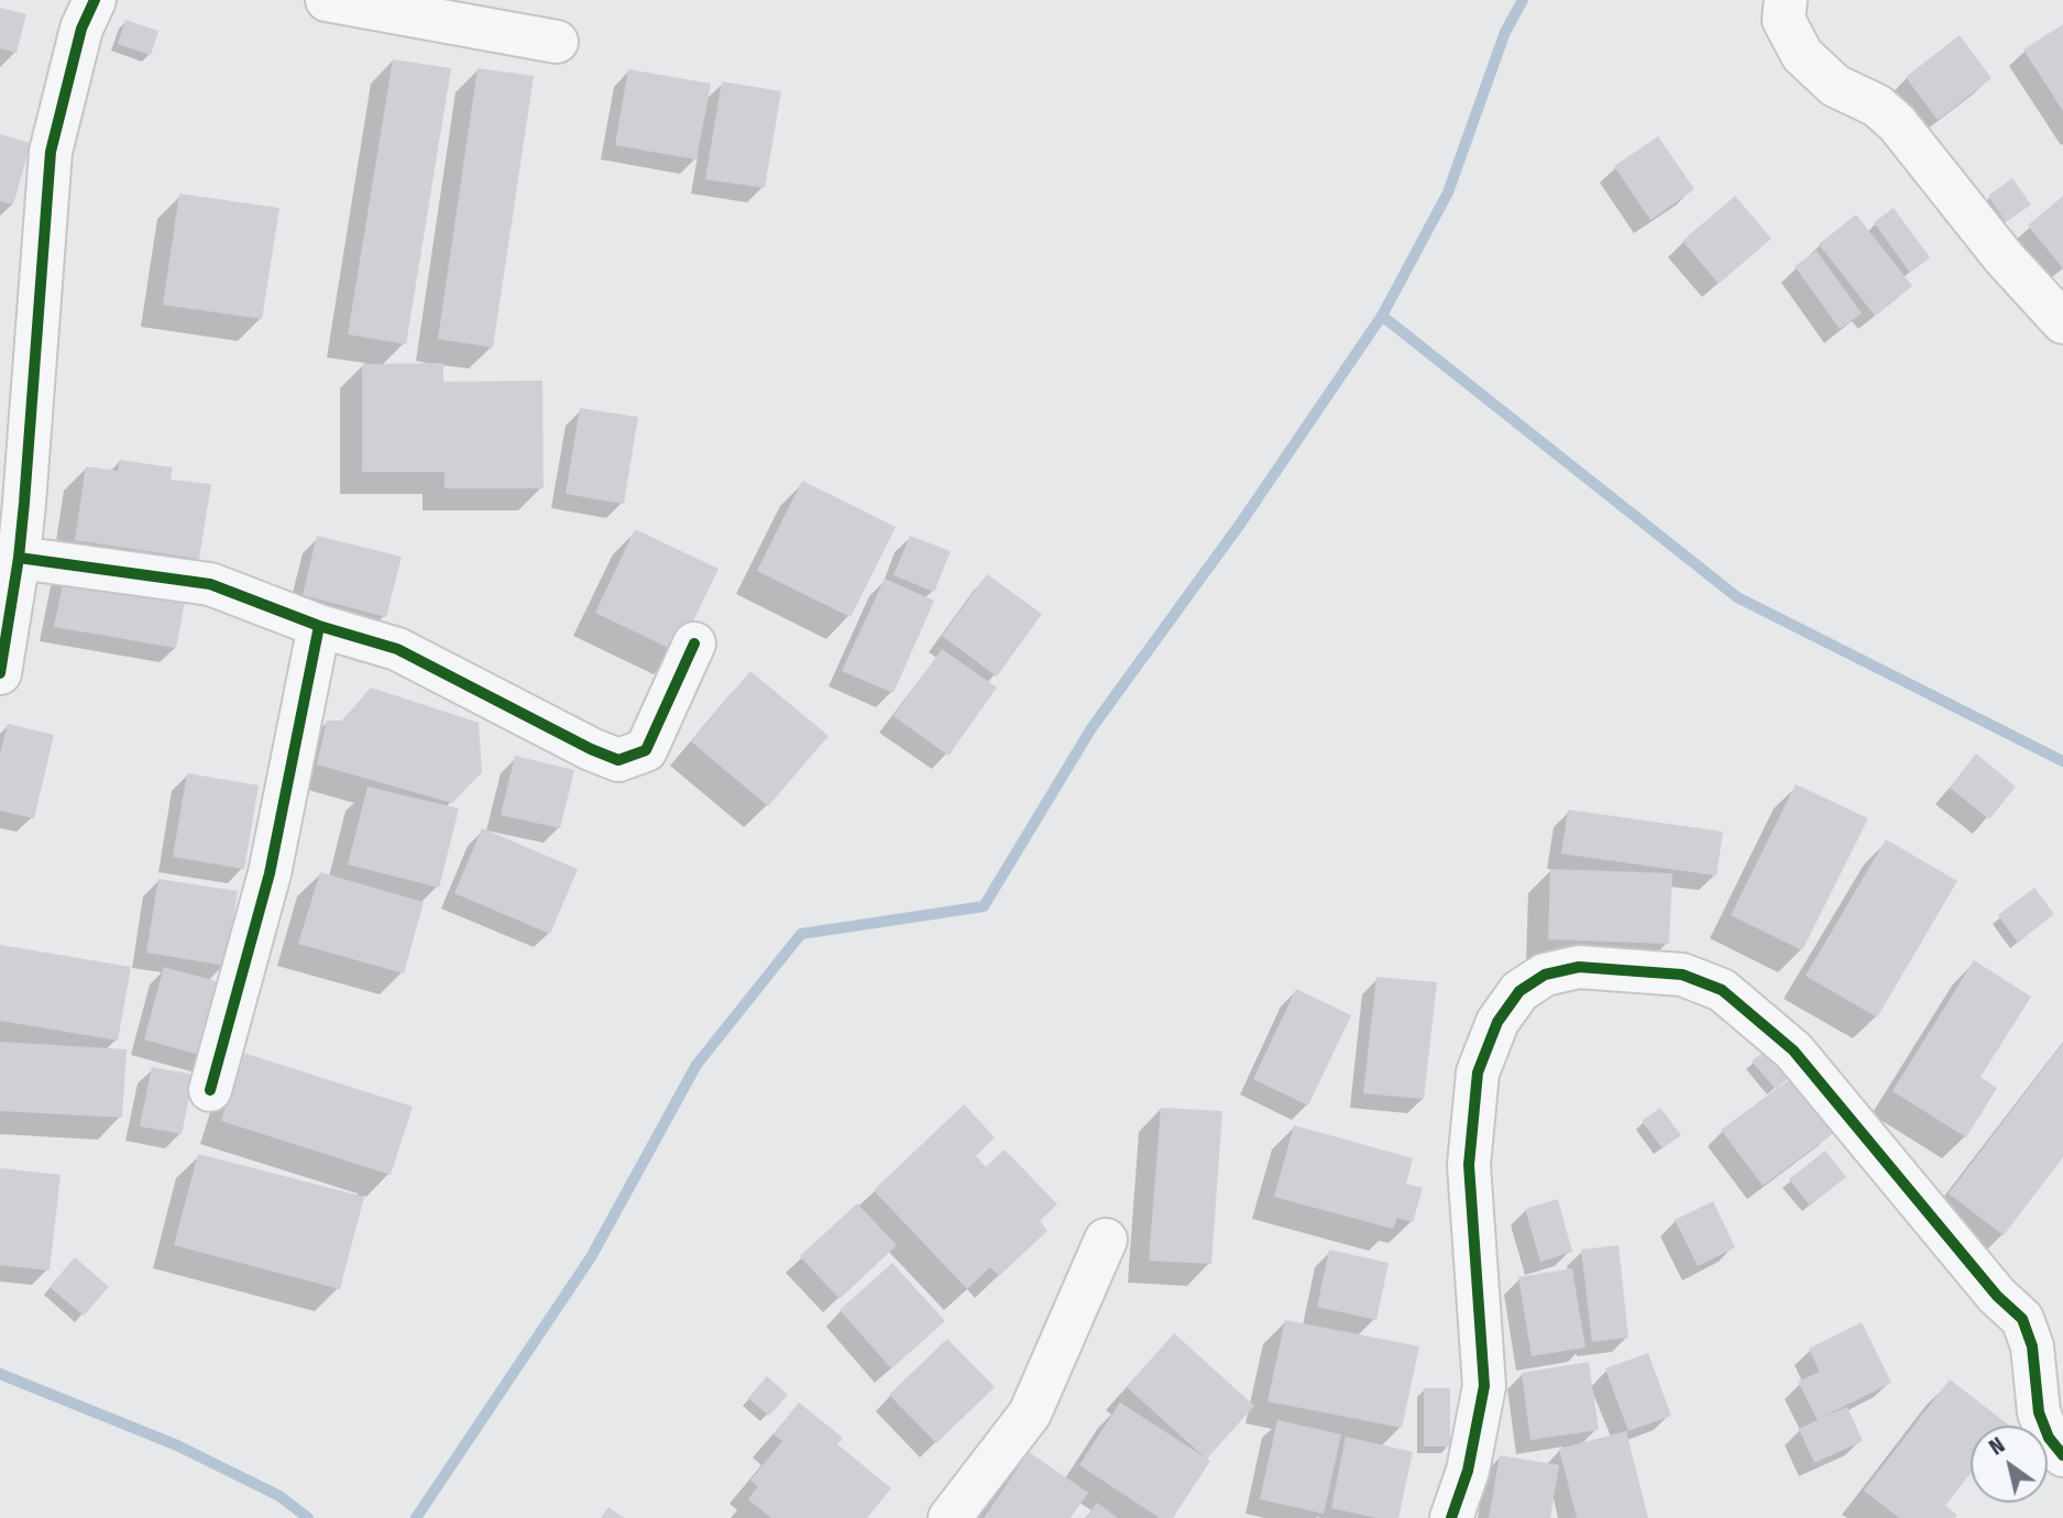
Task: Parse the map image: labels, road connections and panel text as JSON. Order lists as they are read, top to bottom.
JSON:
{
  "north": "top left"
}
